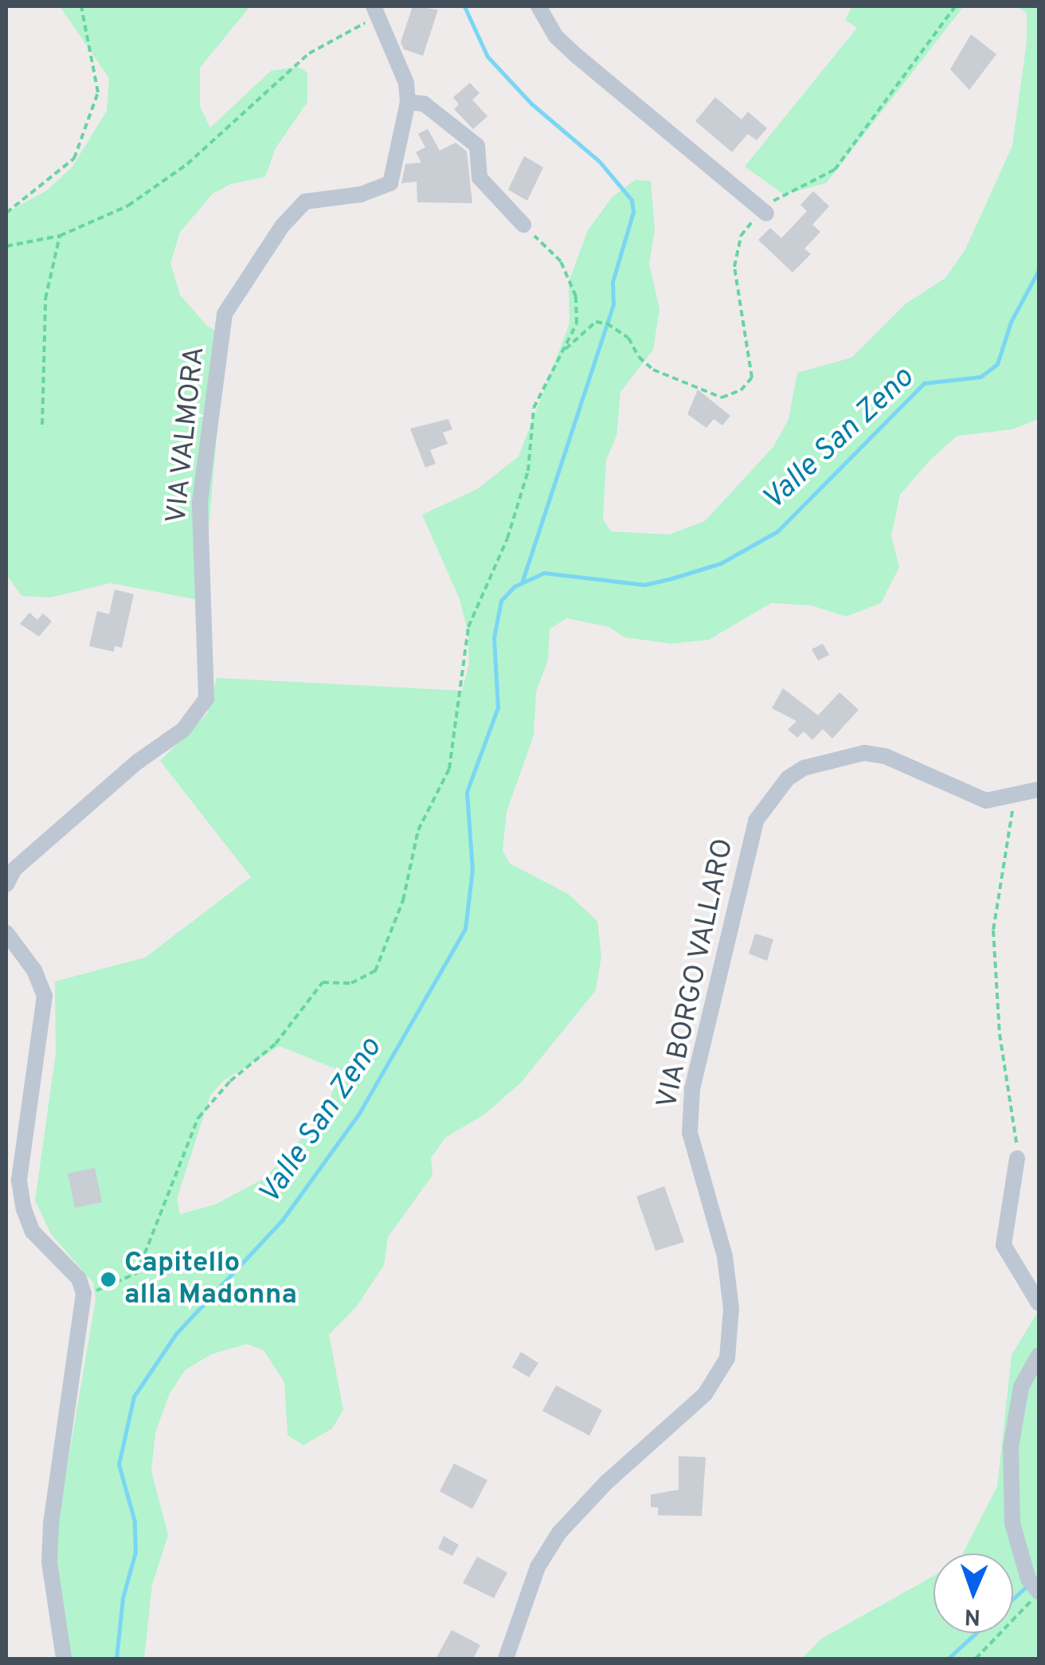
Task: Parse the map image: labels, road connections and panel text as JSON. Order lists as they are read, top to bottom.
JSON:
{
  "streets": {
    "street": ["VIA VALMORA", "VIA BORGO VALLARO"]
  },
  "water": ["Valle San Zeno"],
  "places": ["Capitello alla Madonna"],
  "north": "bottom"
}
